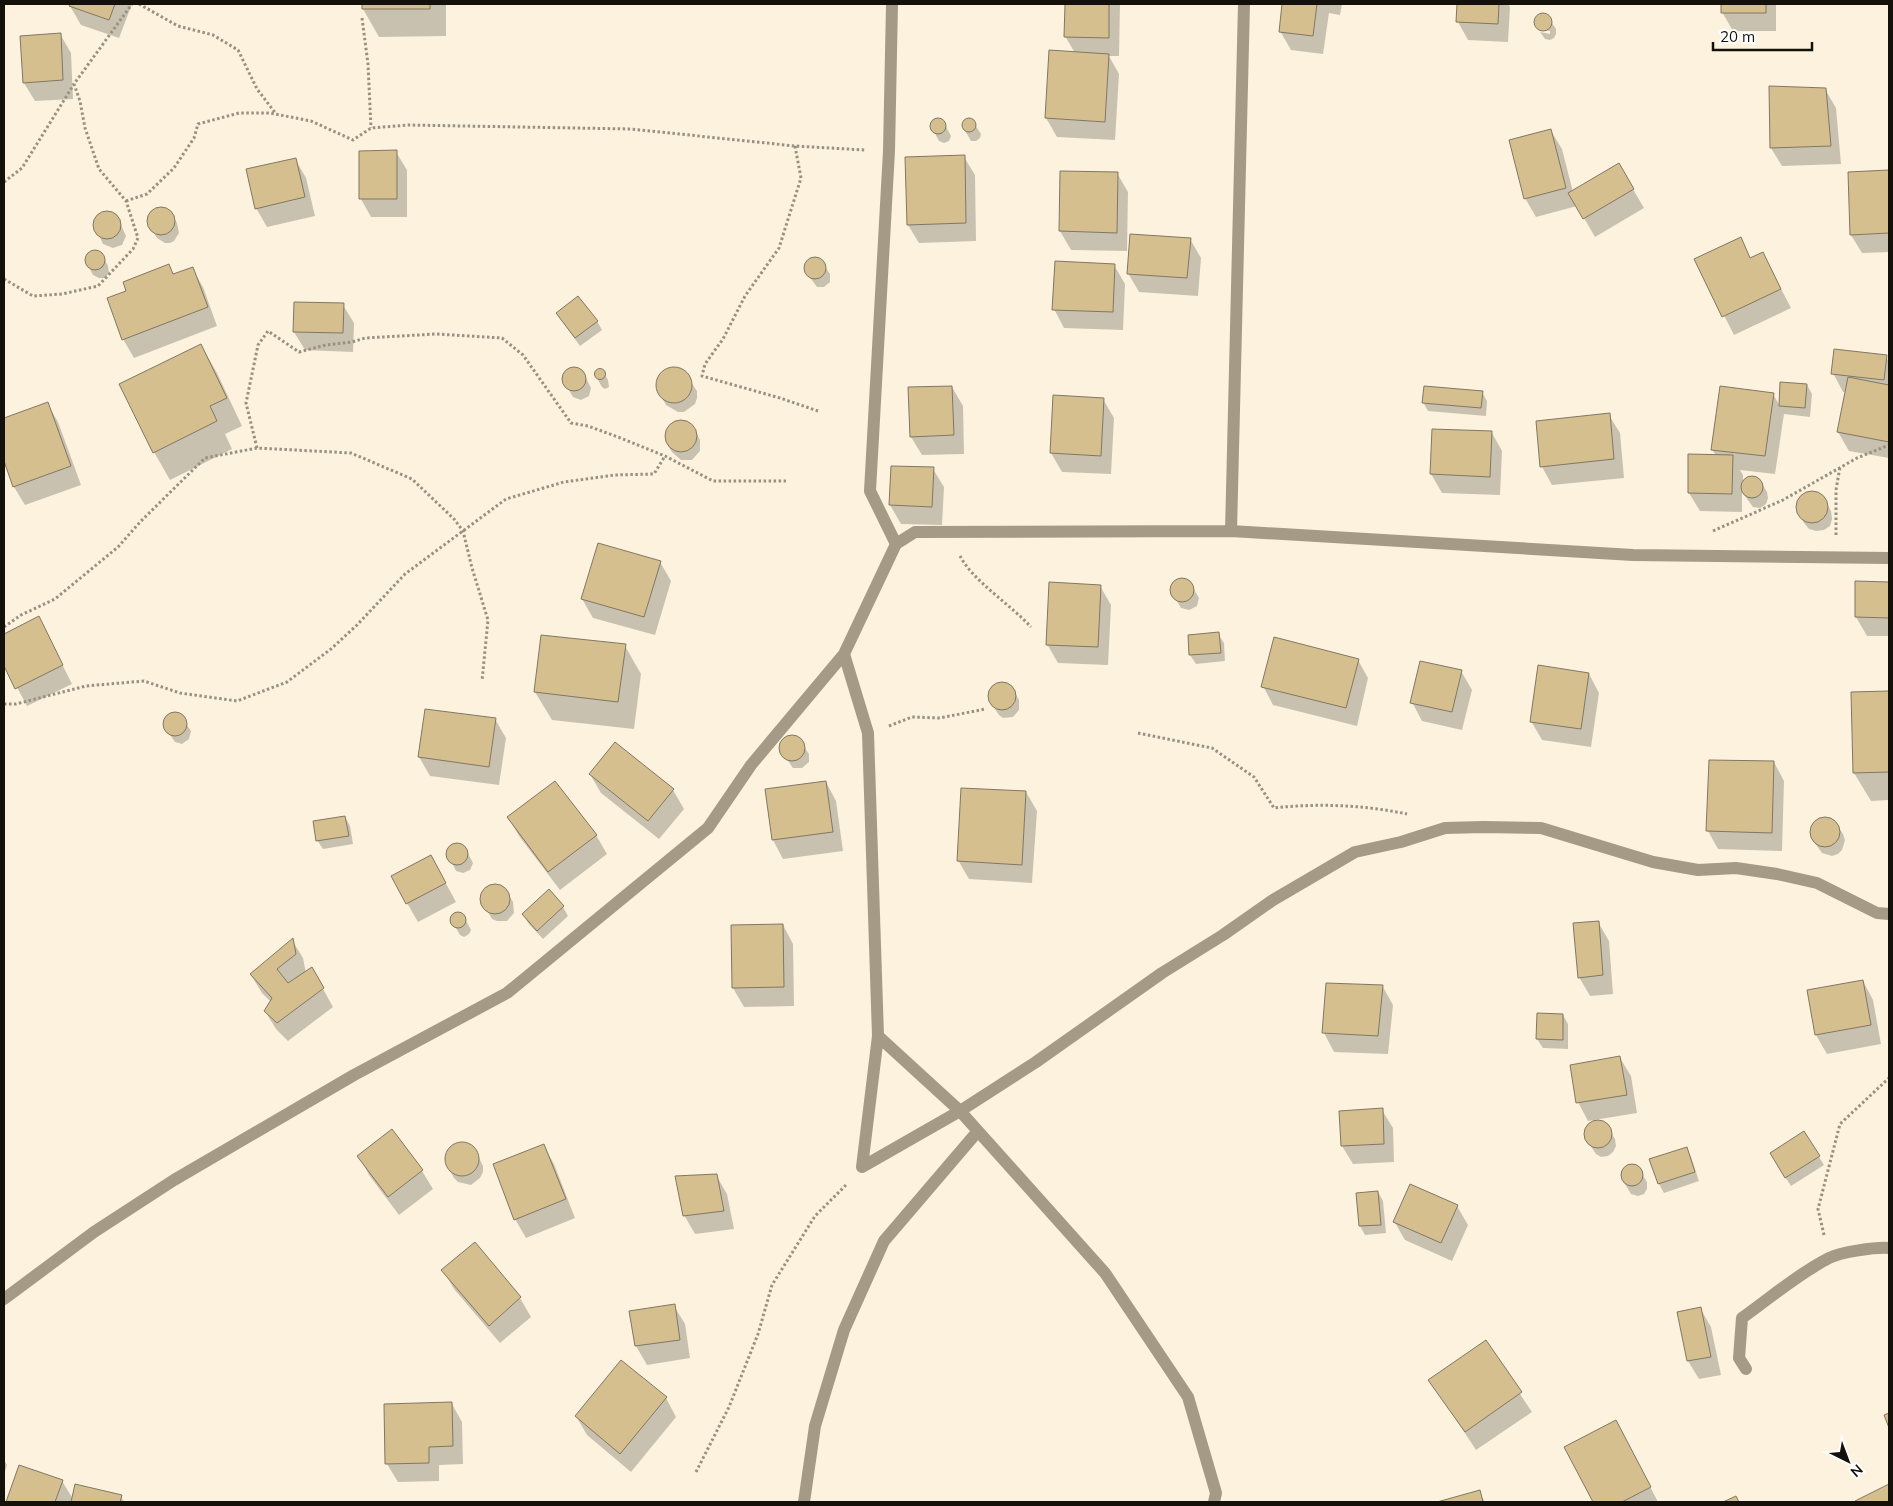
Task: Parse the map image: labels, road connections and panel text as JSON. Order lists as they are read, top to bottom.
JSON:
{
  "scale_bar": "20 m",
  "north": "bottom right"
}
